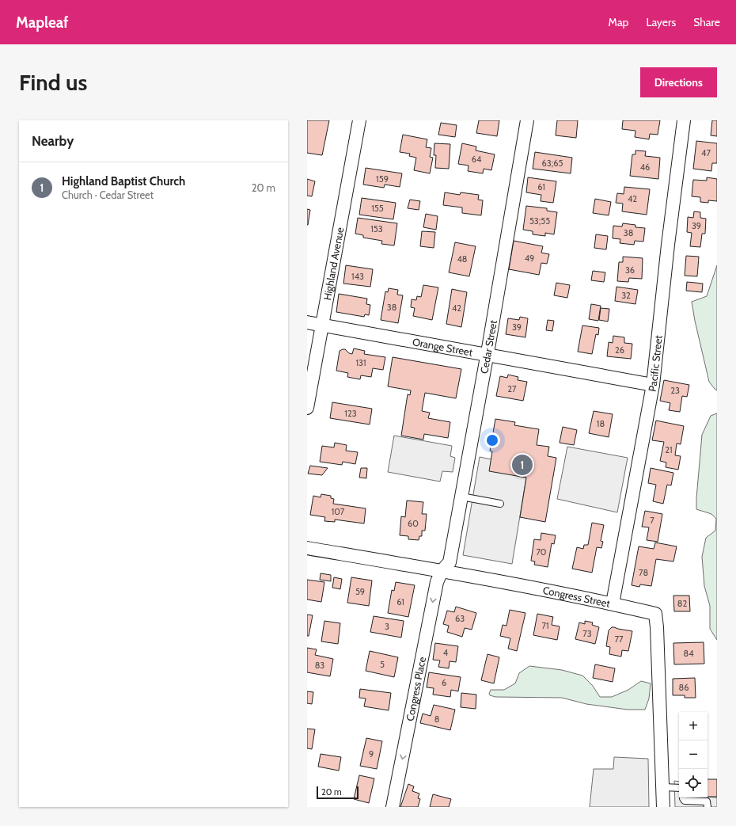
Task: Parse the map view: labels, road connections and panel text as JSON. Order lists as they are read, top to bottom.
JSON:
{
  "streets": {
    "street": [
      "Highland Avenue",
      "Orange Street",
      "Cedar Street",
      "Pacific Street",
      "Congress Street",
      "Congress Place"
    ]
  },
  "crossings": [
    ["Highland Avenue", "Orange Street"],
    ["Orange Street", "Cedar Street"],
    ["Orange Street", "Pacific Street"],
    ["Cedar Street", "Congress Street"],
    ["Cedar Street", "Congress Place"],
    ["Pacific Street", "Congress Street"],
    ["Congress Street", "Congress Place"]
  ],
  "one_way": ["Congress Place"],
  "house_numbers": [
    "47",
    "64",
    "63;65",
    "46",
    "159",
    "61",
    "42",
    "155",
    "53;55",
    "39",
    "153",
    "38",
    "49",
    "48",
    "36",
    "143",
    "32",
    "38",
    "42",
    "39",
    "26",
    "131",
    "27",
    "23",
    "123",
    "18",
    "21",
    "107",
    "7",
    "60",
    "70",
    "78",
    "59",
    "61",
    "82",
    "63",
    "71",
    "3",
    "73",
    "77",
    "4",
    "84",
    "5",
    "83",
    "6",
    "86",
    "8",
    "9"
  ],
  "scale_bar": "20 m",
  "page": {
    "header": "Mapleaf",
    "nav": ["Map", "Layers", "Share"],
    "buttons": "Directions",
    "title": "Find us",
    "heading": "Nearby",
    "list": [
      {
        "mark": "1",
        "name": "Highland Baptist Church",
        "note": "Church · Cedar Street",
        "value": "20 m"
      }
    ],
    "pins": "1",
    "map_buttons": ["+", "−"],
    "scale": "20 m"
  }
}
